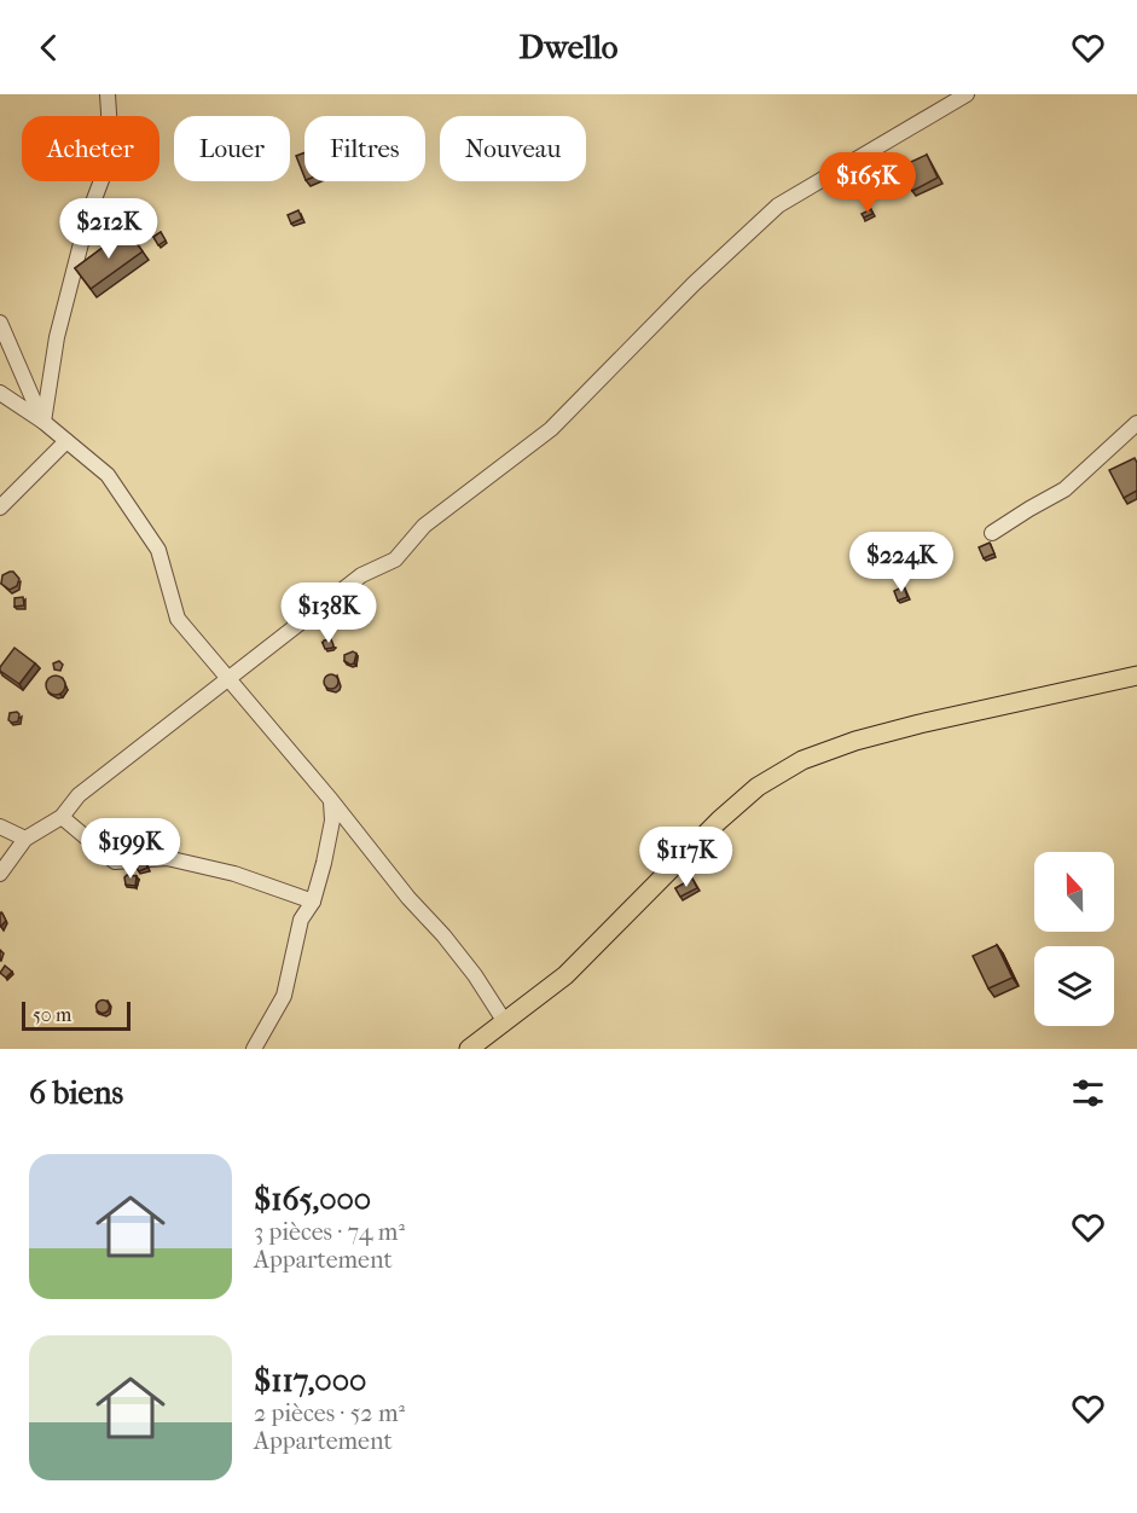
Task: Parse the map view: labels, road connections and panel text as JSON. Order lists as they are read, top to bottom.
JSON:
{
  "scale_bar": "50 m",
  "north": "top",
  "page": {
    "header": "Dwello",
    "chip": [
      "Acheter",
      "Louer",
      "Filtres",
      "Nouveau"
    ],
    "price": [
      "$165K",
      "$212K",
      "$224K",
      "$138K",
      "$199K",
      "$117K"
    ],
    "scale": "50 m",
    "heading": "6 biens",
    "list": [
      {
        "name": "$165,000",
        "note": "3 pièces · 74 m² · Appartement"
      },
      {
        "name": "$117,000",
        "note": "2 pièces · 52 m² · Appartement"
      }
    ]
  }
}
